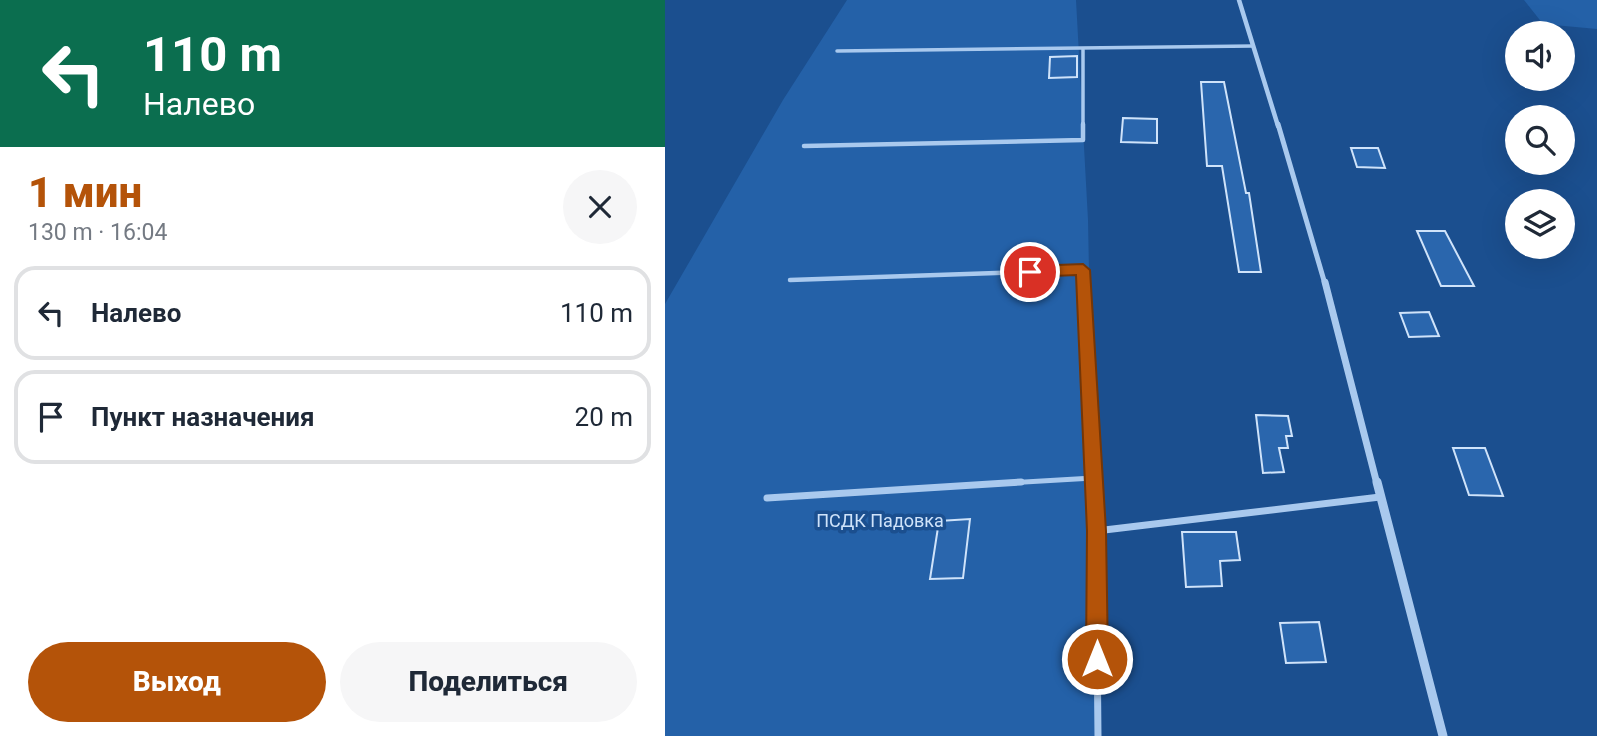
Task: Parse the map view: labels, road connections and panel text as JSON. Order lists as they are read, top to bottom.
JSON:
{
  "parks": ["ПСДК Падовка"],
  "page": {
    "turn": ["110 m", "Налево"],
    "heading": ["1 мин", "130 m · 16:04"],
    "list": [
      {
        "name": "Налево",
        "value": "110 m"
      },
      {
        "name": "Пункт назначения",
        "value": "20 m"
      }
    ],
    "buttons": ["Выход", "Поделиться"]
  }
}
